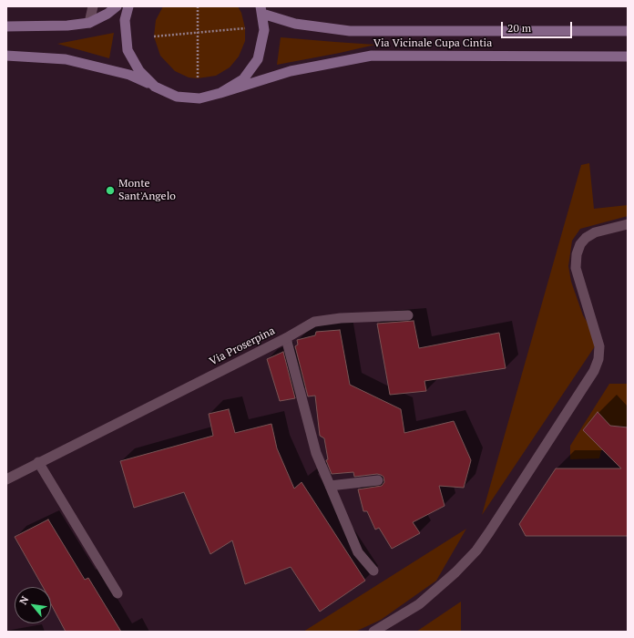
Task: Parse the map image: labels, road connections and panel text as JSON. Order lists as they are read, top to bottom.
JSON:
{
  "streets": {
    "main road": ["Via Vicinale Cupa Cintia"],
    "street": ["Via Proserpina"]
  },
  "places": ["Monte Sant'Angelo"],
  "scale_bar": "20 m",
  "north": "top left"
}
